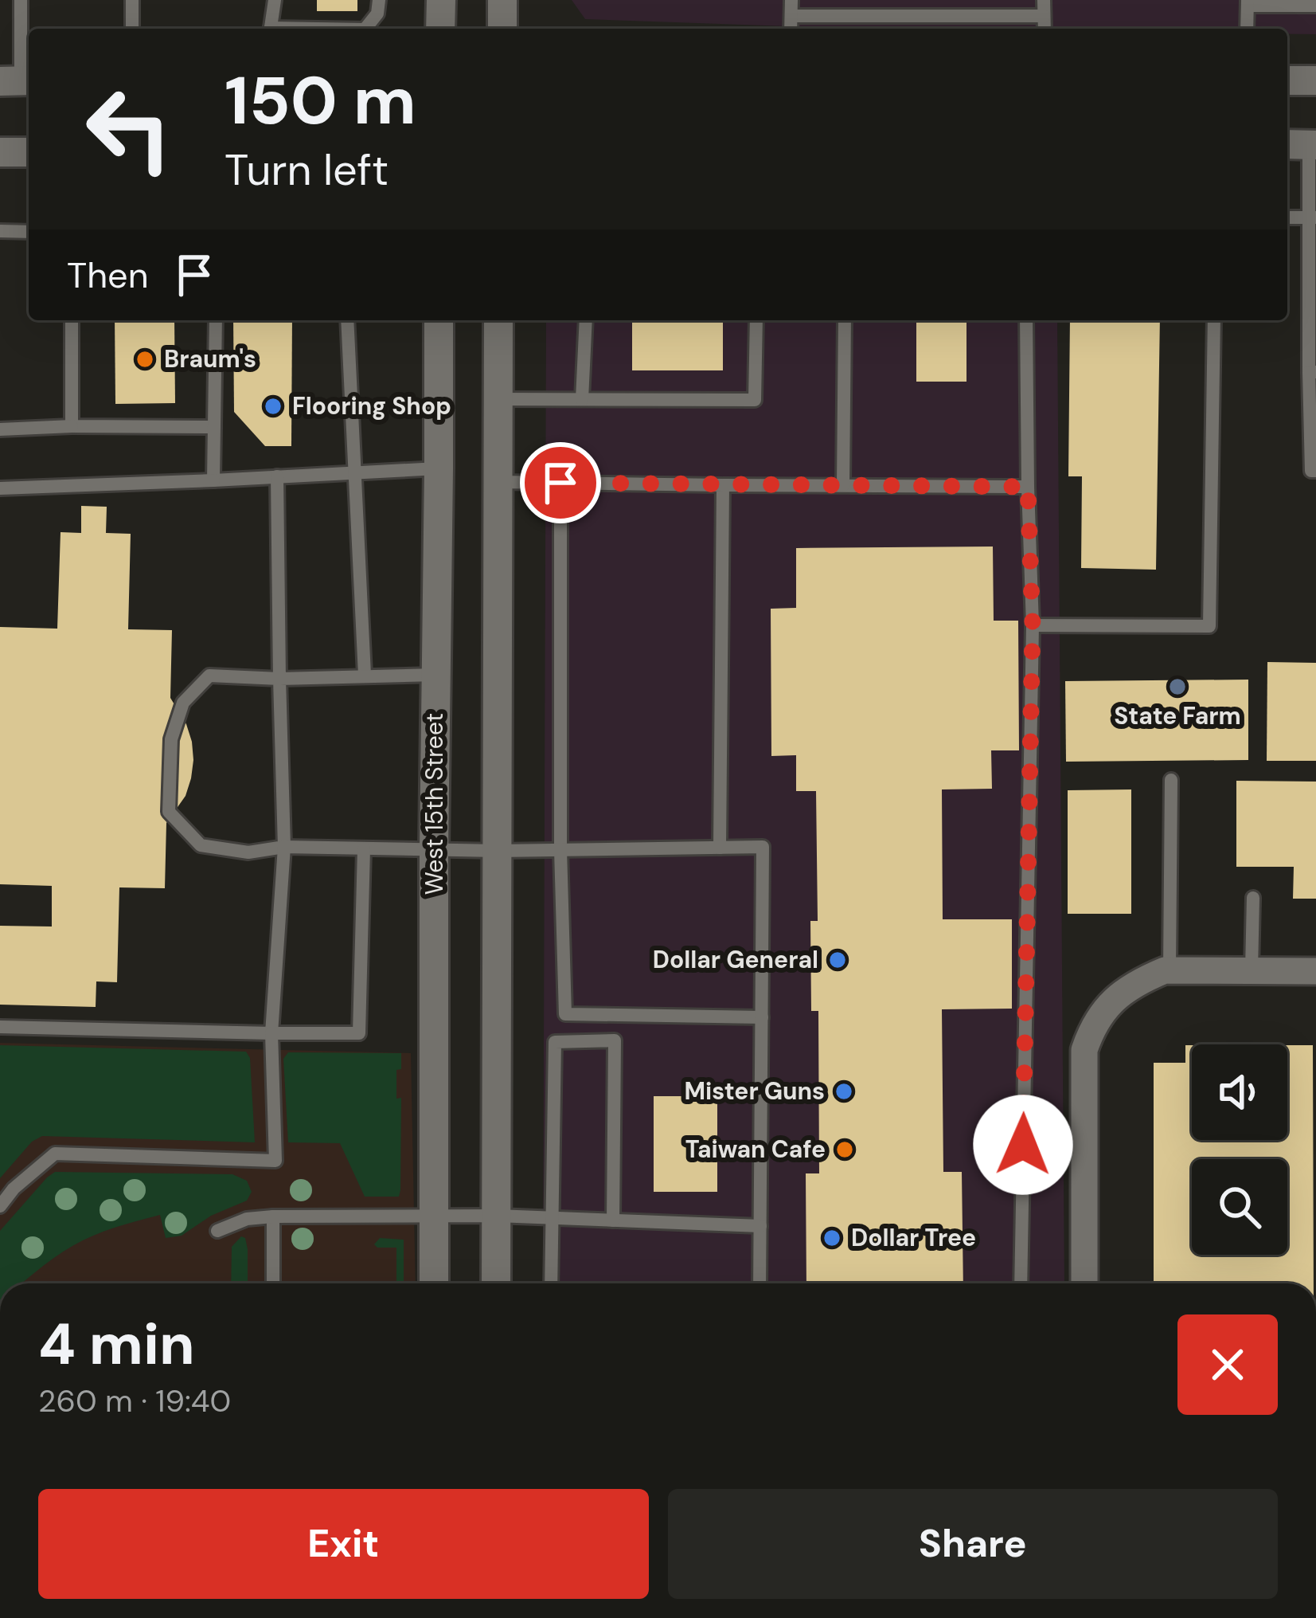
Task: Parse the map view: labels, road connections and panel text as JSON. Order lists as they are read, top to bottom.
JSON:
{
  "streets": {
    "main road": ["West 15th Street"]
  },
  "places": [
    "Braum's",
    "Flooring Shop",
    "State Farm",
    "Dollar General",
    "Mister Guns",
    "Taiwan Cafe",
    "Dollar Tree"
  ],
  "page": {
    "turn": ["150 m", "Turn left"],
    "then": "Then",
    "heading": ["4 min", "260 m · 19:40"],
    "buttons": ["Exit", "Share"]
  }
}
